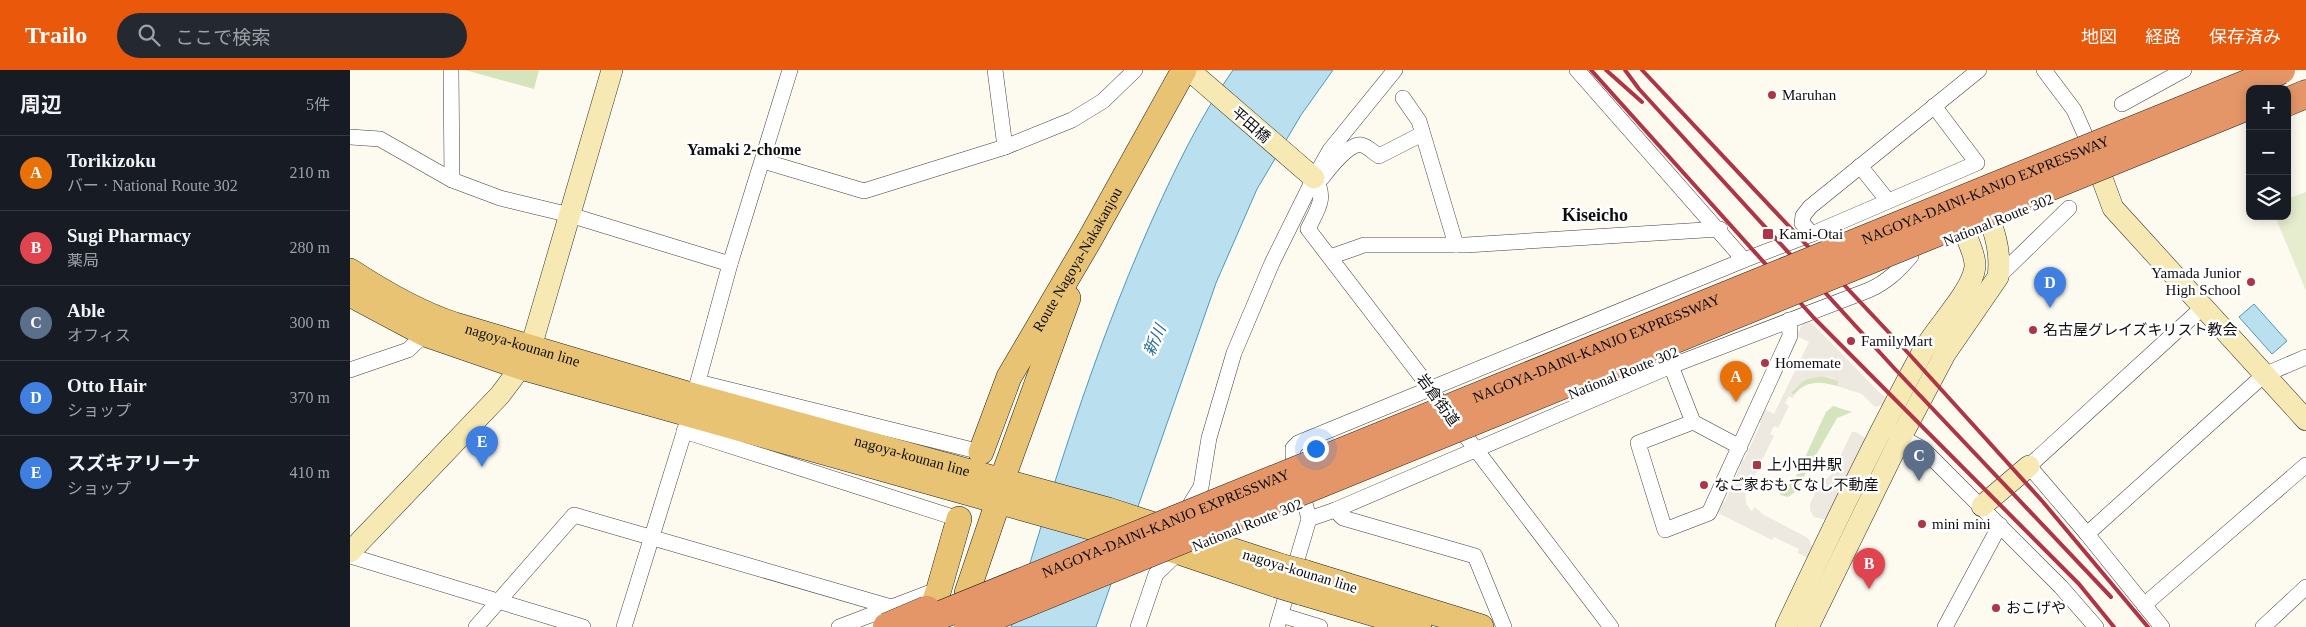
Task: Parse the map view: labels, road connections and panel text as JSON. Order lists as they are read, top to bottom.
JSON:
{
  "streets": {
    "highway": ["NAGOYA-DAINI-KANJO EXPRESSWAY", "National Route 302"],
    "main road": ["Route Nagoya-Nakakanjou", "nagoya-kounan line"],
    "street": ["平田橋", "岩倉街道"]
  },
  "crossings": [
    ["平田橋", "Route Nagoya-Nakakanjou"],
    ["平田橋", "岩倉街道"],
    ["National Route 302", "nagoya-kounan line"]
  ],
  "districts": ["Yamaki 2-chome", "Kiseicho"],
  "water": ["新川"],
  "places": {
    "other": [
      "Maruhan",
      "Yamada Junior High School",
      "名古屋グレイズキリスト教会",
      "FamilyMart",
      "Homemate",
      "なご家おもてなし不動産",
      "mini mini",
      "おこげや"
    ],
    "transit": ["Kami-Otai", "上小田井駅"]
  },
  "page": {
    "header": "Trailo",
    "search": "ここで検索",
    "nav": ["地図", "経路", "保存済み"],
    "heading": ["周辺", "5件"],
    "map_buttons": ["+", "−"],
    "list": [
      {
        "mark": "A",
        "name": "Torikizoku",
        "note": "バー · National Route 302",
        "value": "210 m"
      },
      {
        "mark": "B",
        "name": "Sugi Pharmacy",
        "note": "薬局",
        "value": "280 m"
      },
      {
        "mark": "C",
        "name": "Able",
        "note": "オフィス",
        "value": "300 m"
      },
      {
        "mark": "D",
        "name": "Otto Hair",
        "note": "ショップ",
        "value": "370 m"
      },
      {
        "mark": "E",
        "name": "スズキアリーナ",
        "note": "ショップ",
        "value": "410 m"
      }
    ],
    "pins": [
      "D",
      "A",
      "E",
      "C",
      "B"
    ]
  }
}
